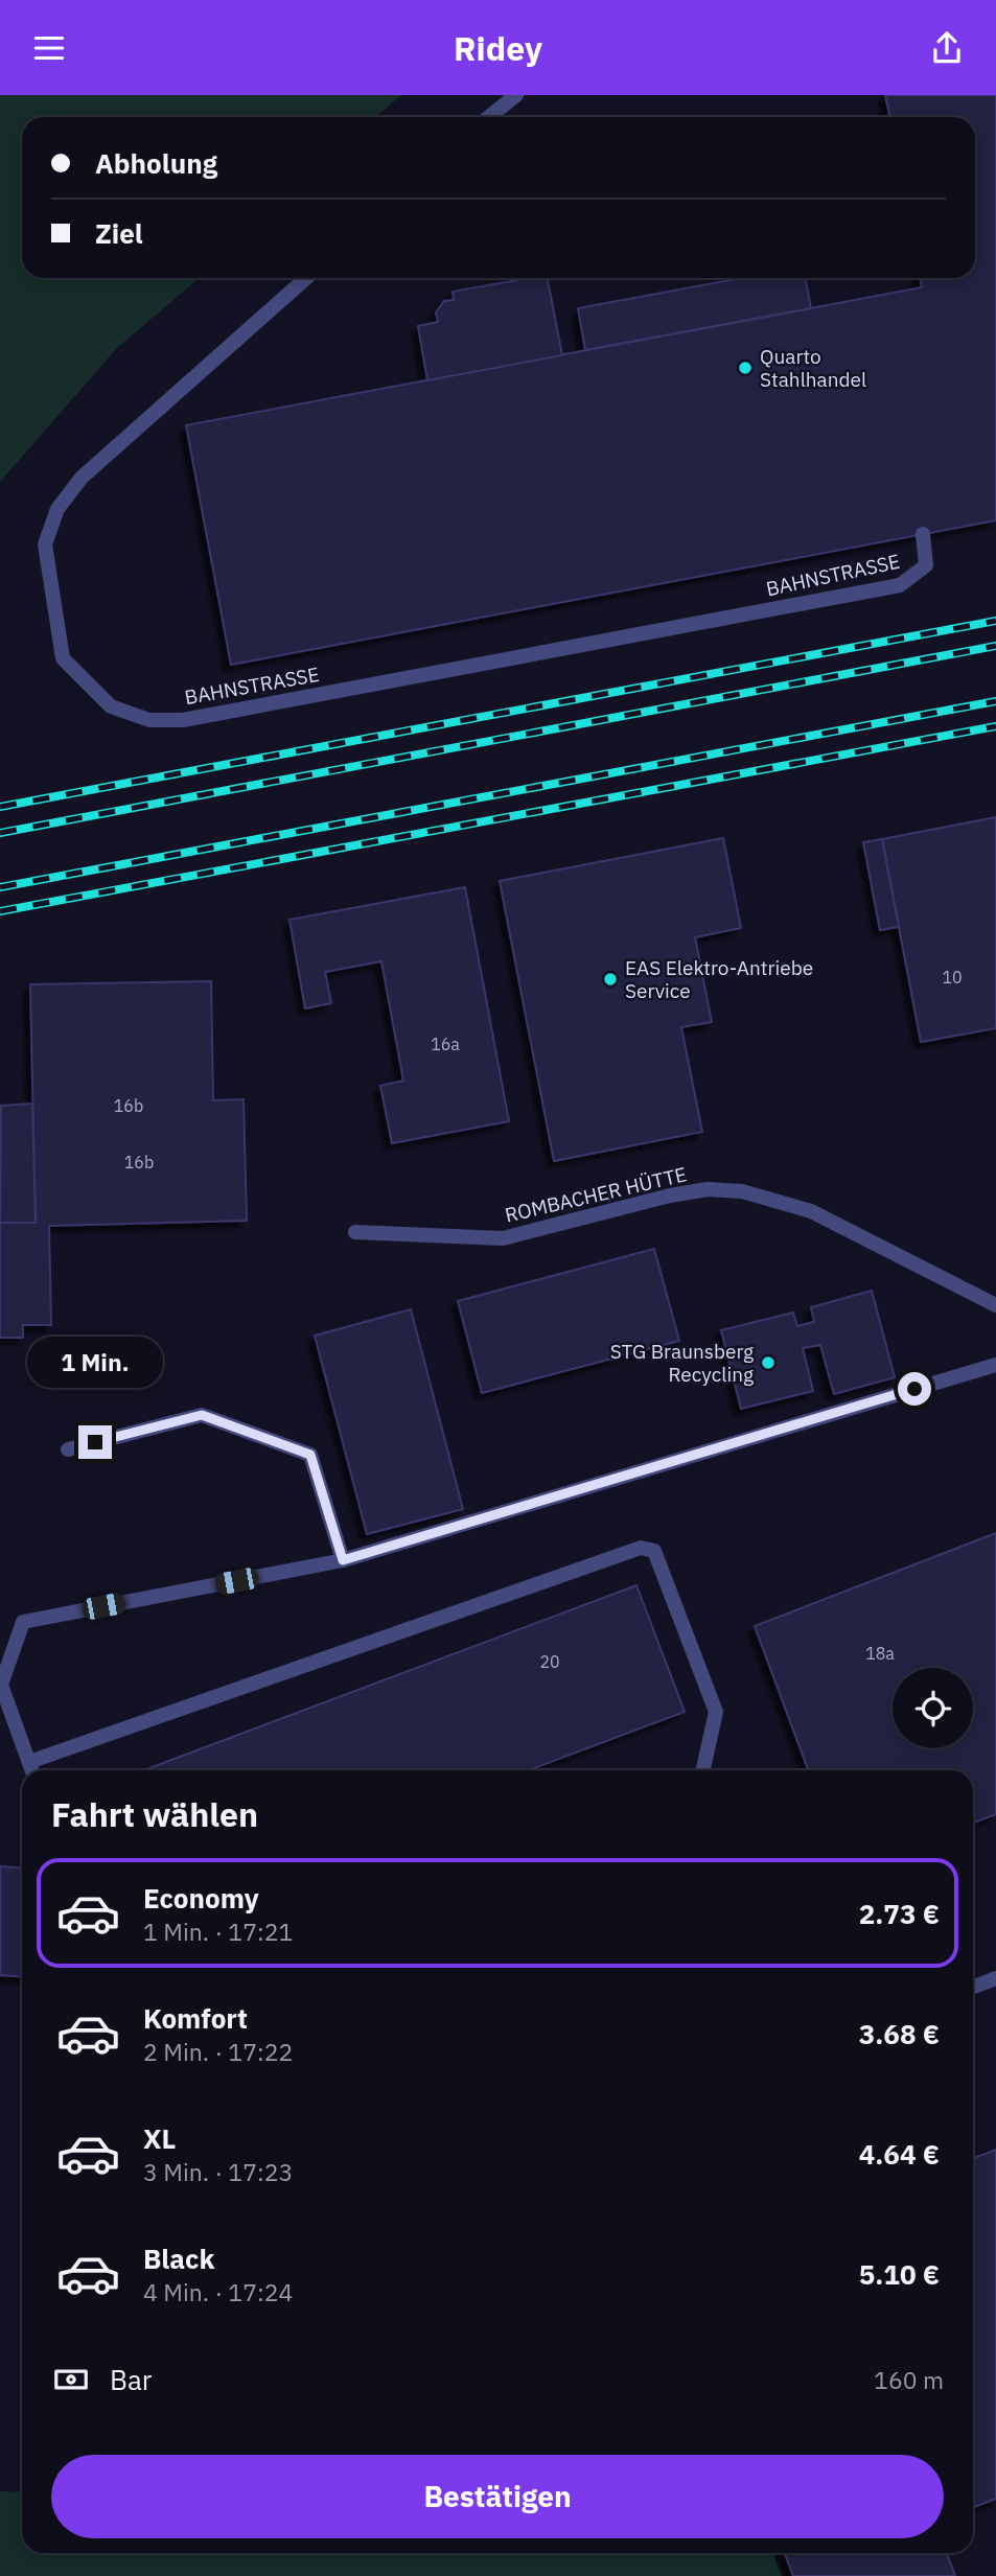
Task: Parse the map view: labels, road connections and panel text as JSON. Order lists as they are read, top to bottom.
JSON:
{
  "streets": {
    "street": ["BAHNSTRASSE", "ROMBACHER HÜTTE"]
  },
  "places": ["Quarto Stahlhandel", "EAS Elektro-Antriebe Service", "STG Braunsberg Recycling"],
  "house_numbers": [
    "10",
    "16a",
    "16b",
    "16b",
    "18a",
    "20"
  ],
  "page": {
    "header": "Ridey",
    "banner": ["Abholung", "Ziel"],
    "bubble": "1 Min.",
    "heading": "Fahrt wählen",
    "list": [
      {
        "name": "Economy",
        "note": "1 Min. · 17:21",
        "value": "2.73 €"
      },
      {
        "name": "Komfort",
        "note": "2 Min. · 17:22",
        "value": "3.68 €"
      },
      {
        "name": "XL",
        "note": "3 Min. · 17:23",
        "value": "4.64 €"
      },
      {
        "name": "Black",
        "note": "4 Min. · 17:24",
        "value": "5.10 €"
      }
    ],
    "pay": ["Bar", "160 m"],
    "buttons": "Bestätigen"
  }
}
